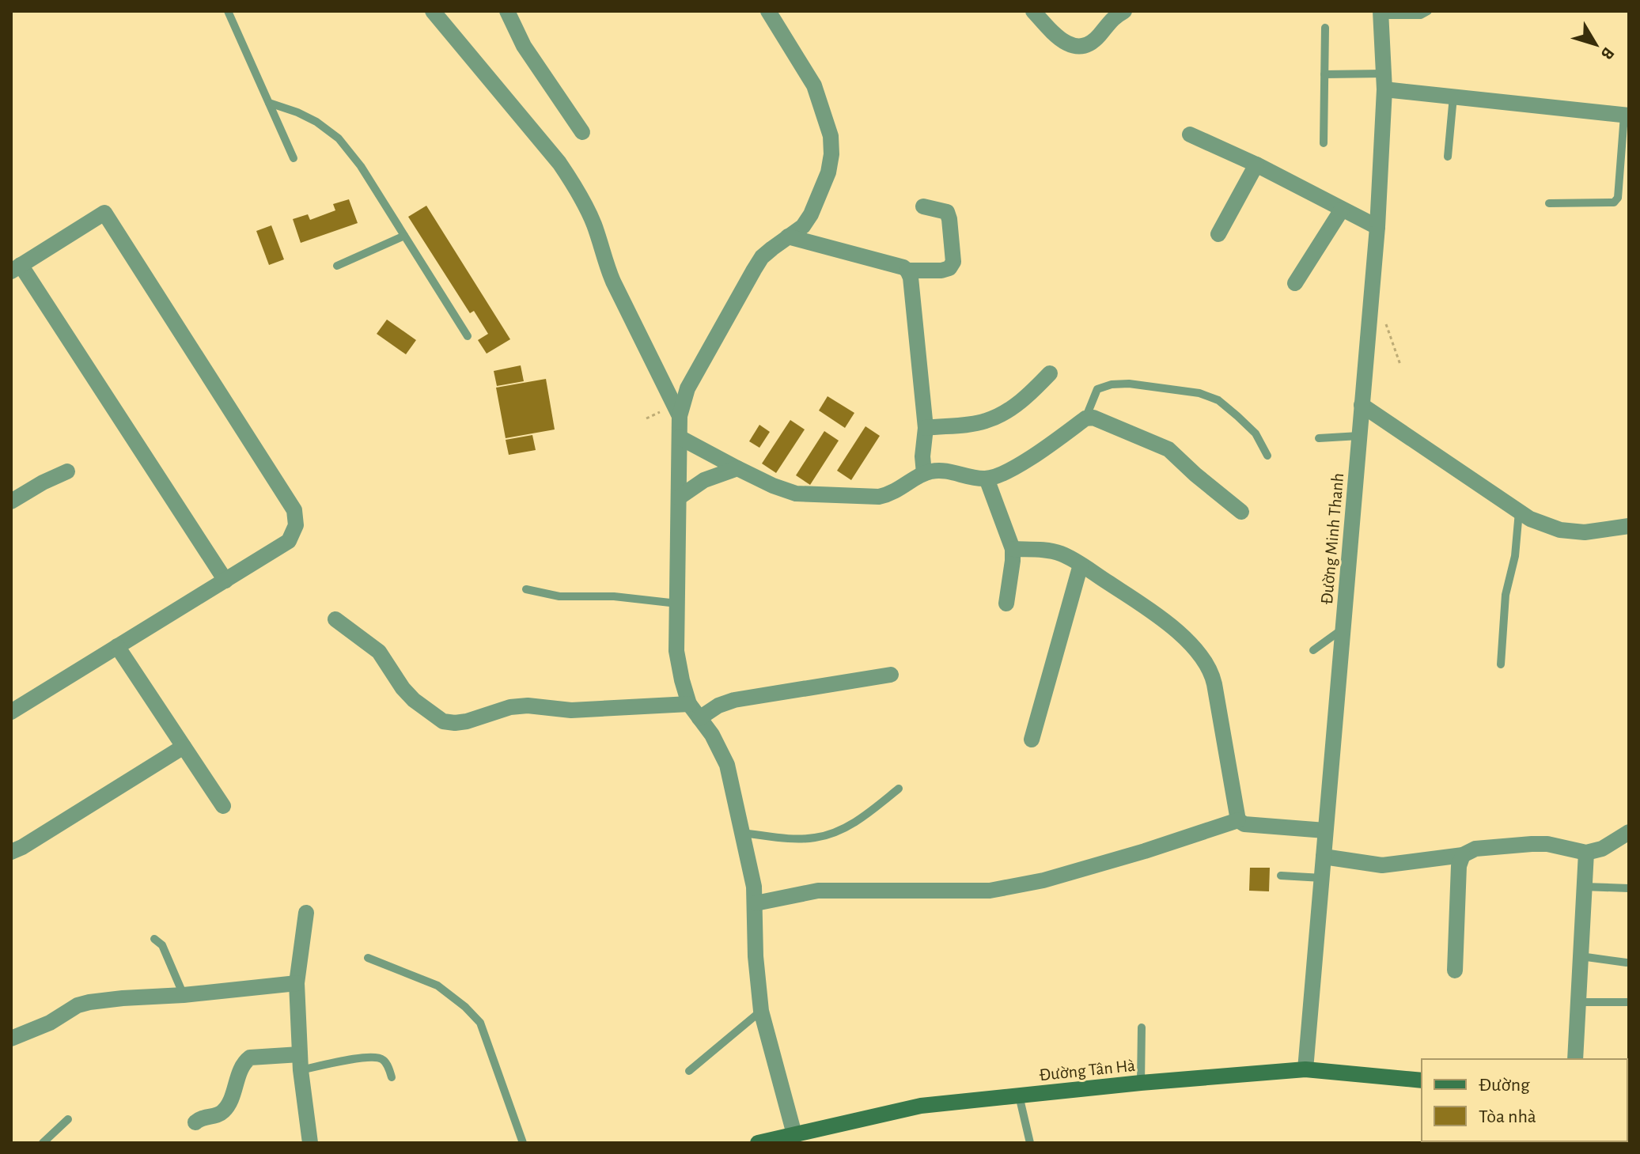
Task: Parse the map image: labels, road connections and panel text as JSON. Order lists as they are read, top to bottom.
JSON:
{
  "streets": {
    "main road": ["Đường Tân Hà"],
    "street": ["Đường Minh Thanh"]
  },
  "crossings": [
    ["Đường Minh Thanh", "Đường Tân Hà"]
  ],
  "legend": ["Đường", "Tòa nhà"],
  "north": "bottom right"
}
